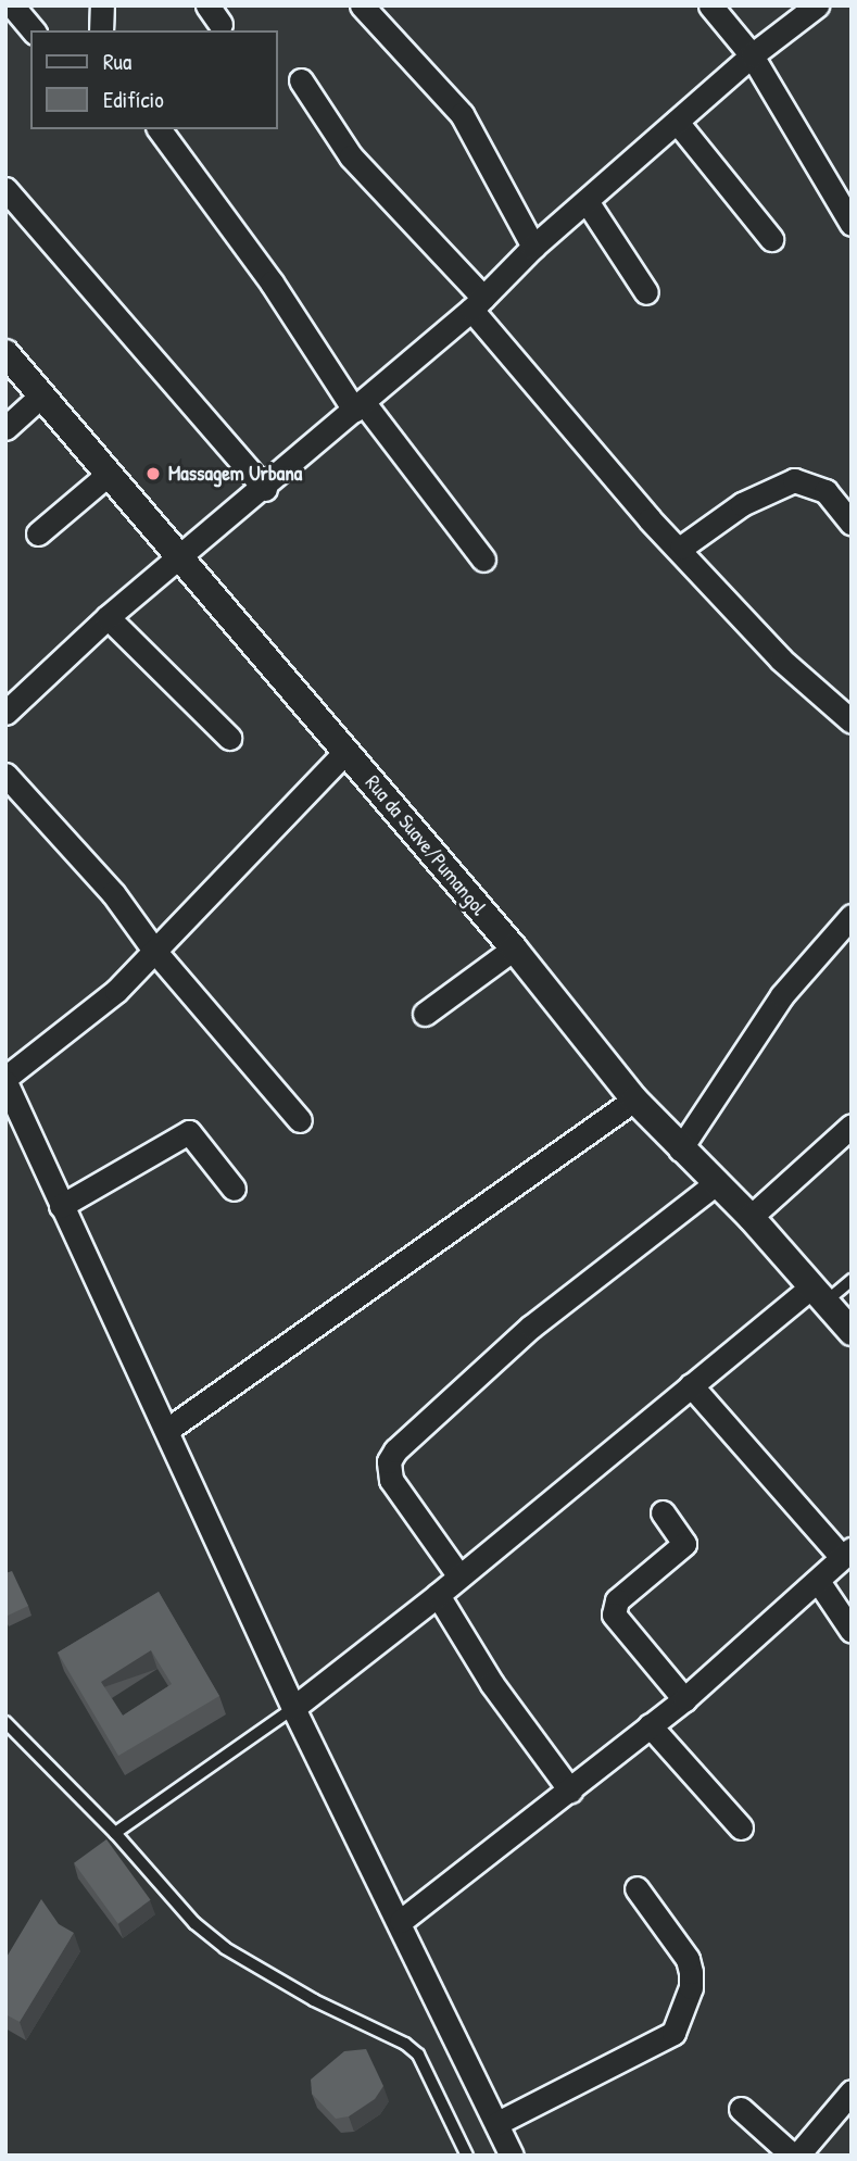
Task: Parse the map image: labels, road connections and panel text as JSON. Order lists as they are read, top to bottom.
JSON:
{
  "streets": {
    "street": ["Rua da Suave/Pumangol"]
  },
  "places": ["Massagem Urbana"],
  "legend": ["Rua", "Edifício"]
}
